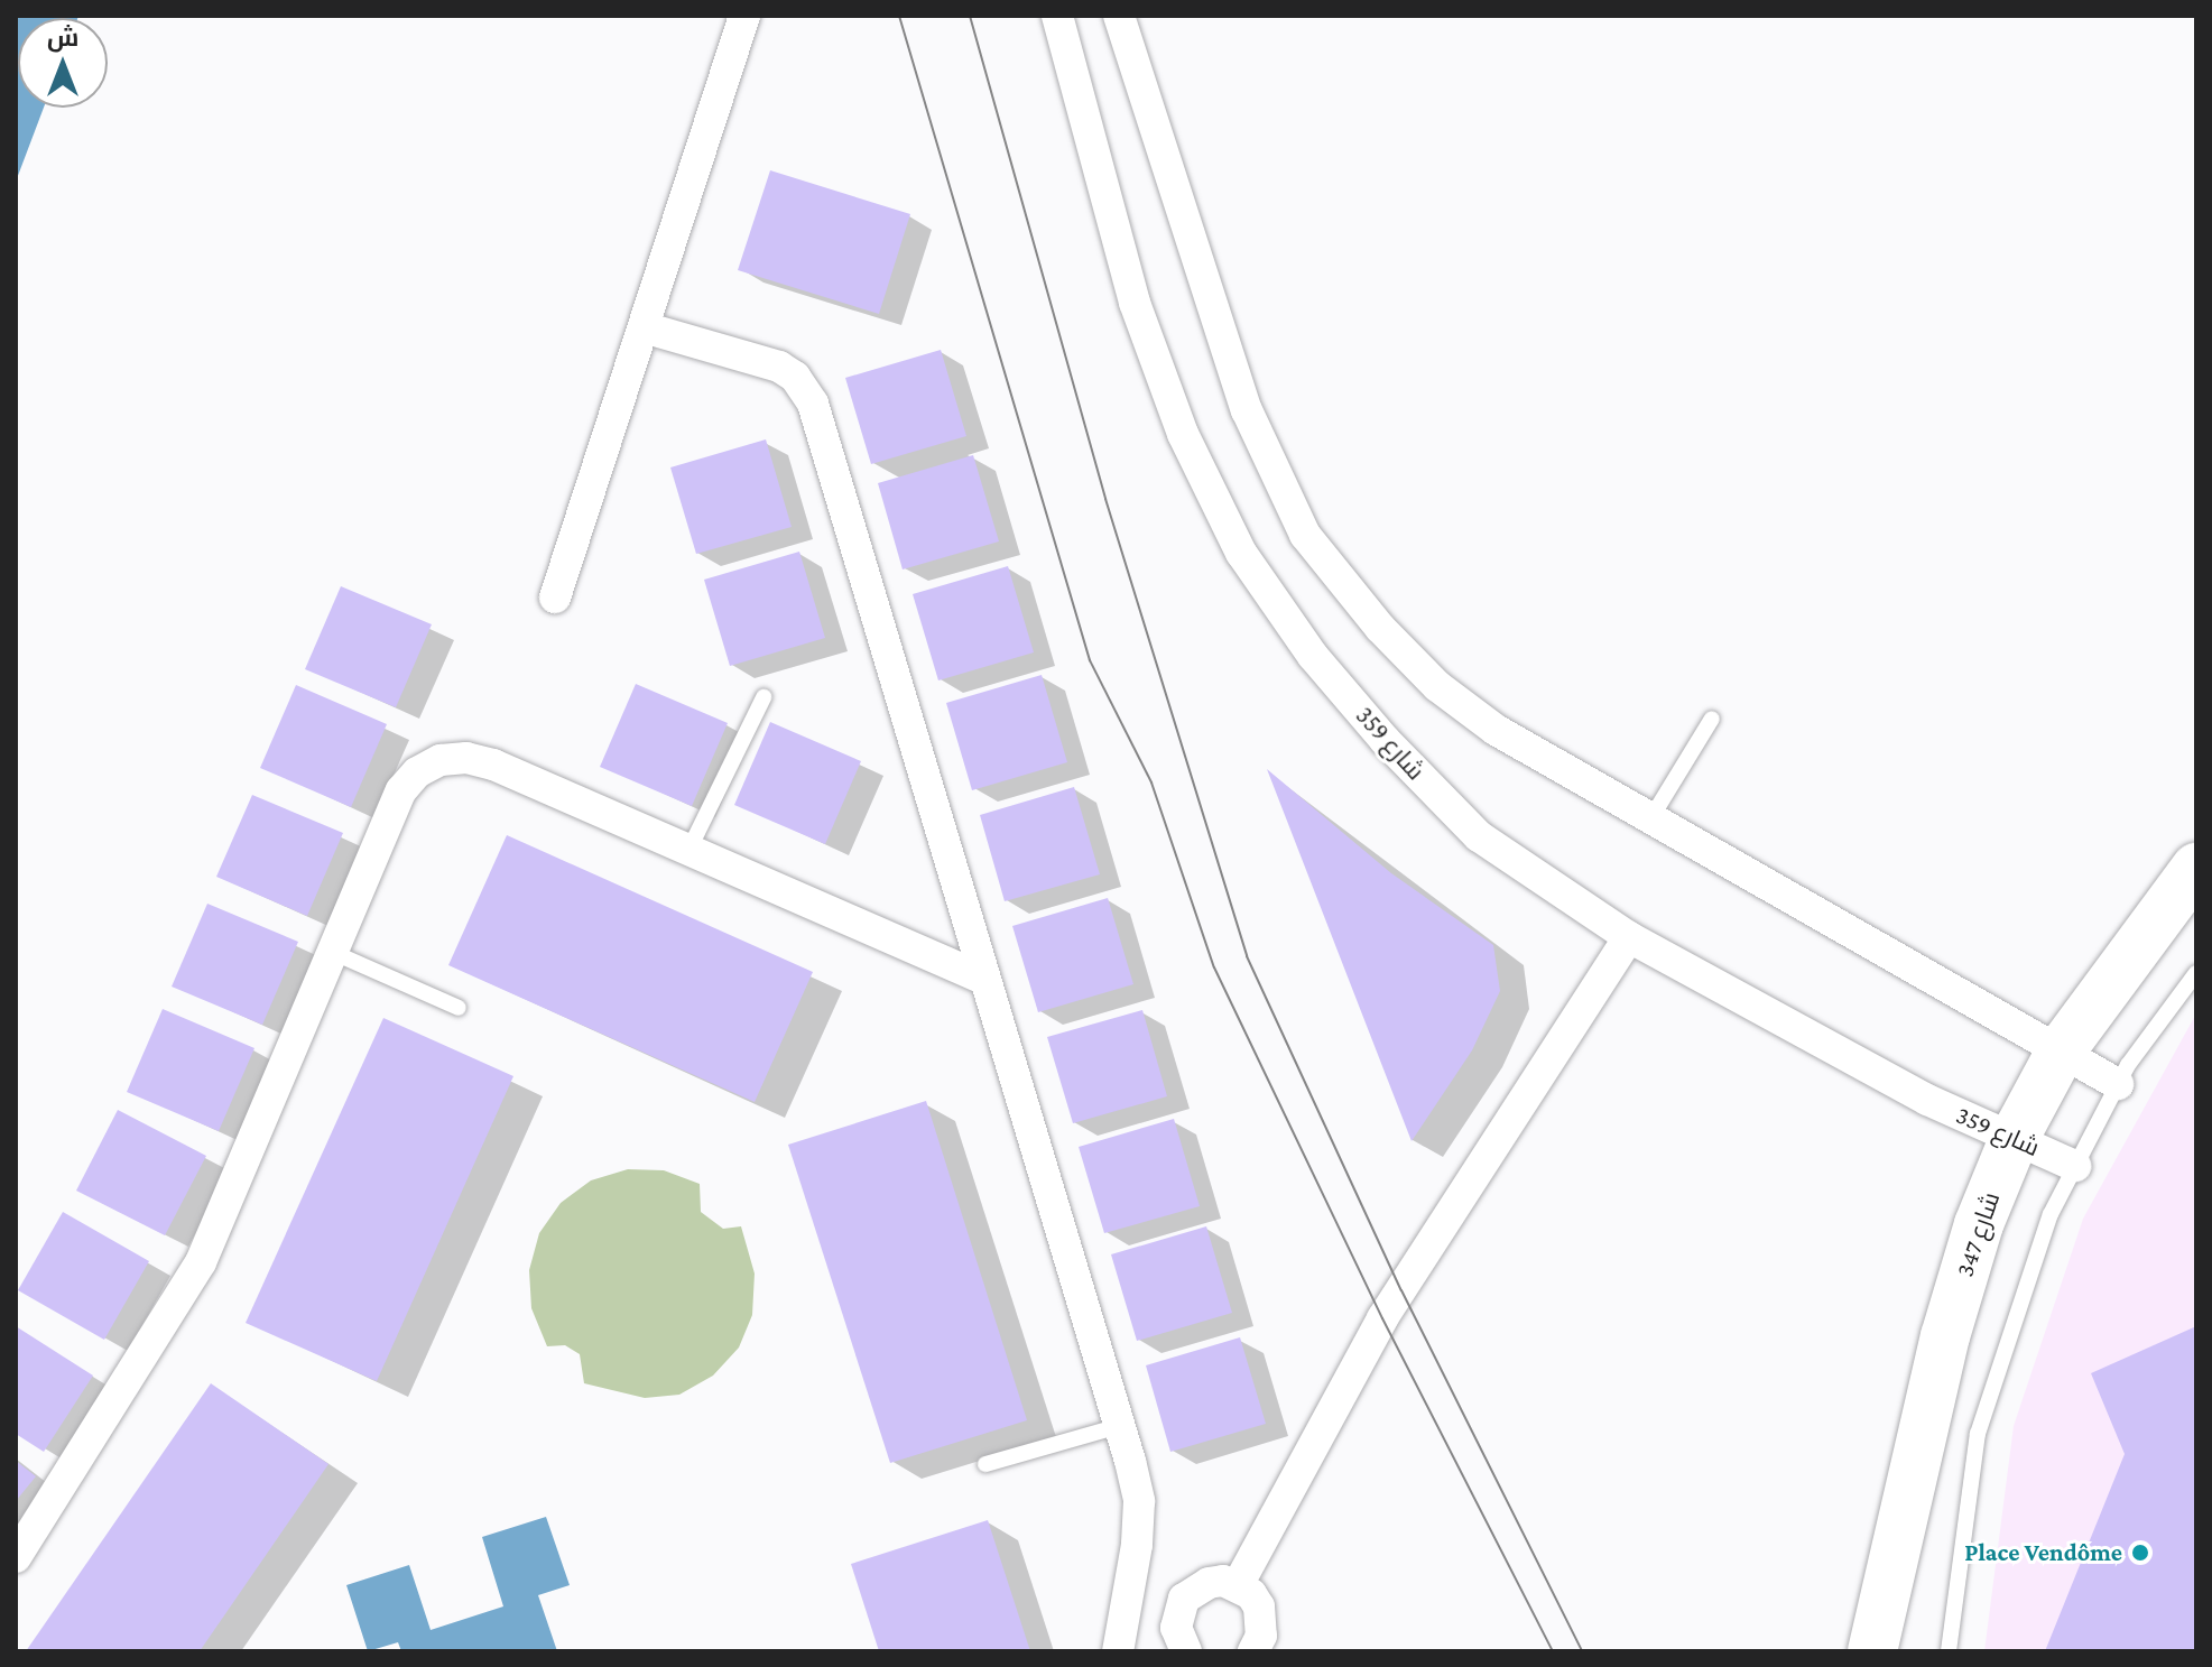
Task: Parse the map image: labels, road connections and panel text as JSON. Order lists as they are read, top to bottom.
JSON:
{
  "streets": {
    "main road": ["شارع 347"],
    "street": ["شارع 359"]
  },
  "crossings": [
    ["شارع 359", "شارع 347"]
  ],
  "places": ["Place Vendôme"],
  "north": "top"
}
